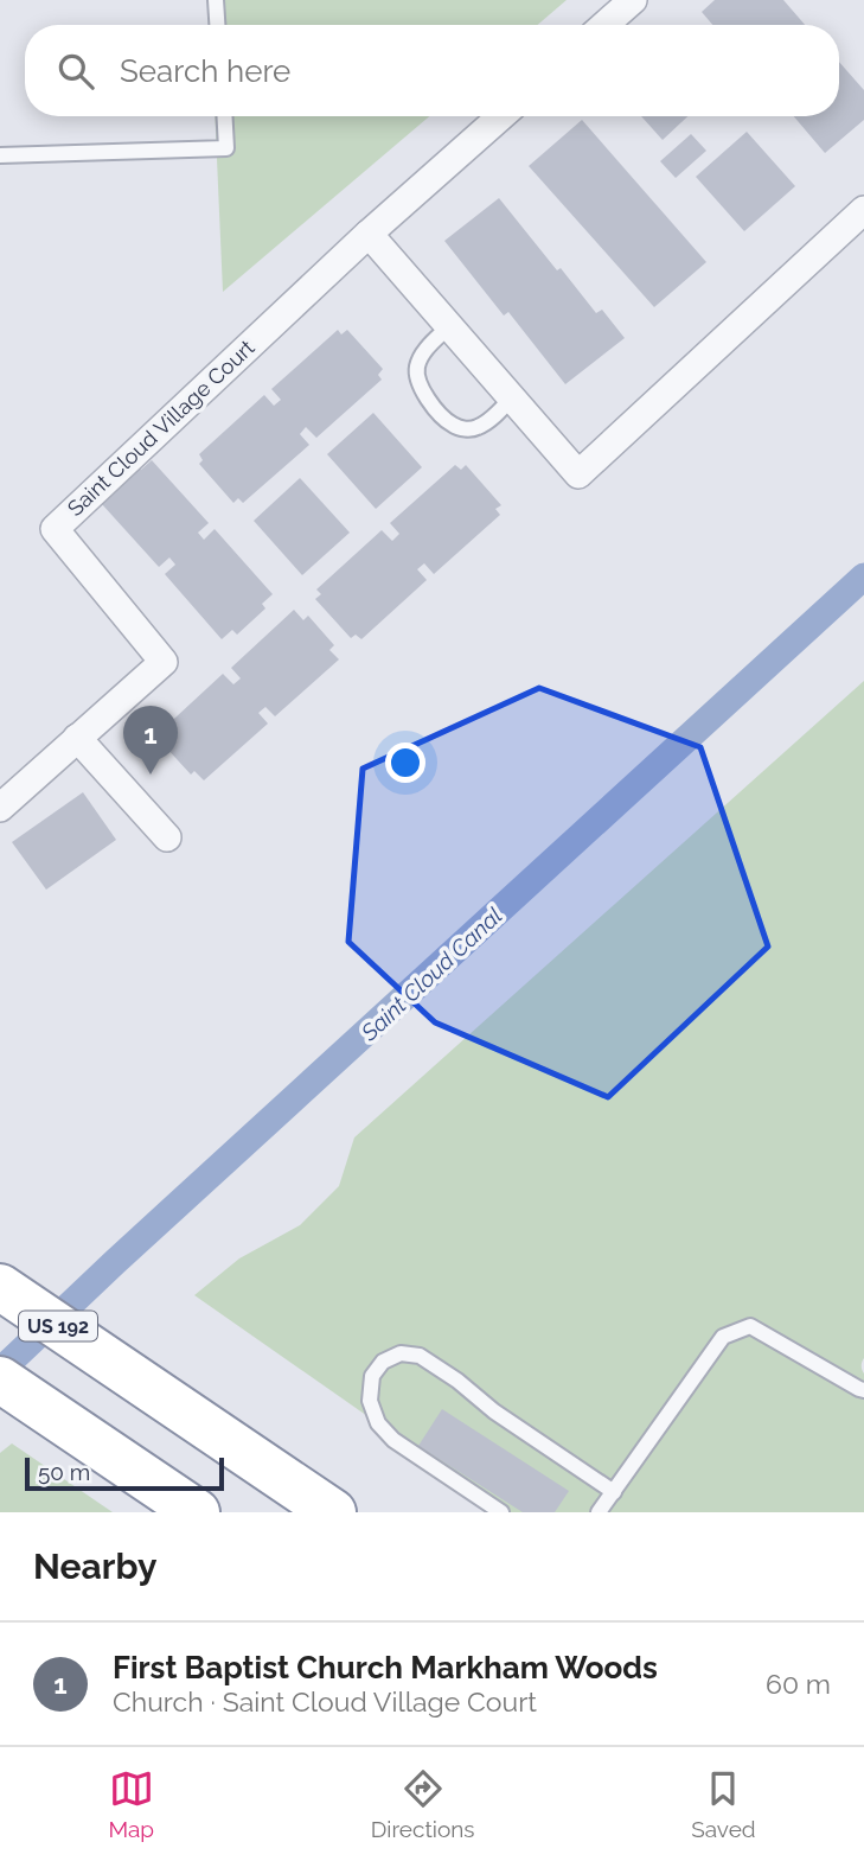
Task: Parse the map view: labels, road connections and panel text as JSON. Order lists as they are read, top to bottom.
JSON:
{
  "streets": {
    "highway": ["US 192"],
    "street": ["Saint Cloud Village Court"]
  },
  "water": ["Saint Cloud Canal"],
  "scale_bar": "50 m",
  "page": {
    "search": "Search here",
    "pins": "1",
    "scale": "50 m",
    "heading": "Nearby",
    "list": [
      {
        "mark": "1",
        "name": "First Baptist Church Markham Woods",
        "note": "Church · Saint Cloud Village Court",
        "value": "60 m"
      }
    ],
    "nav": ["Map", "Directions", "Saved"]
  }
}
